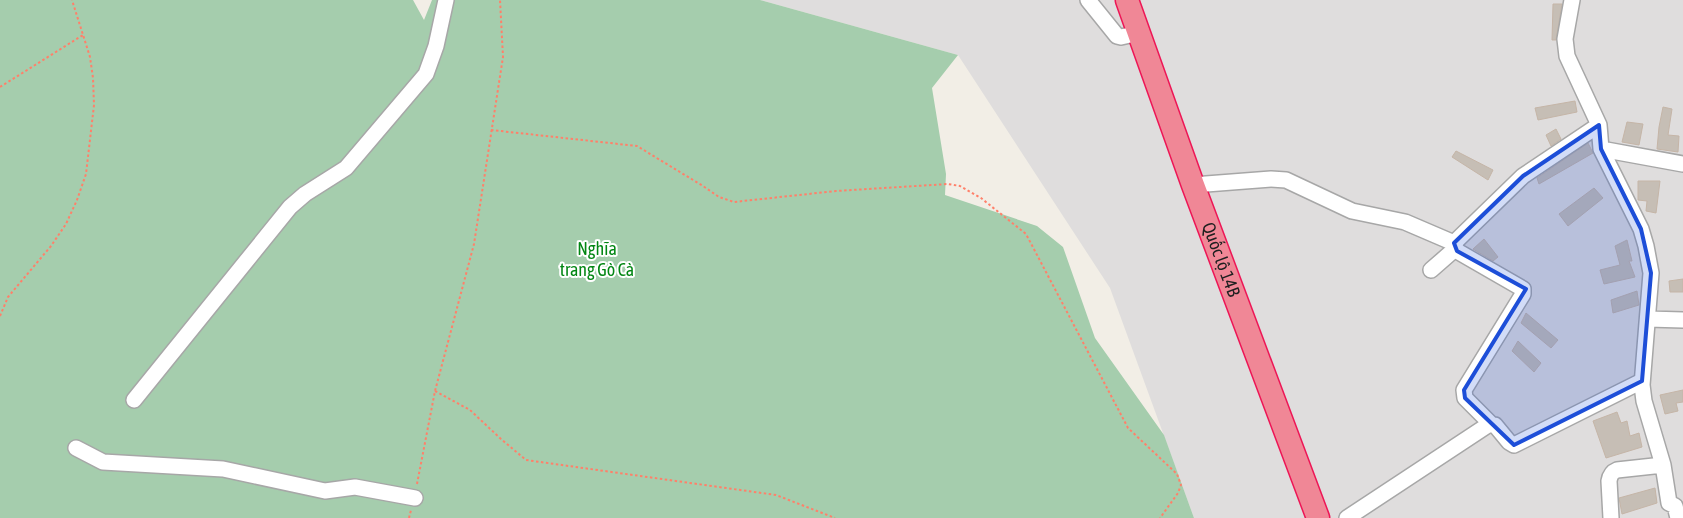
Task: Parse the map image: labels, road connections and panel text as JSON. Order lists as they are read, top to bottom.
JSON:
{
  "streets": {
    "highway": ["Quốc lộ 14B"]
  },
  "parks": ["Nghĩa trang Gò Cà"]
}
